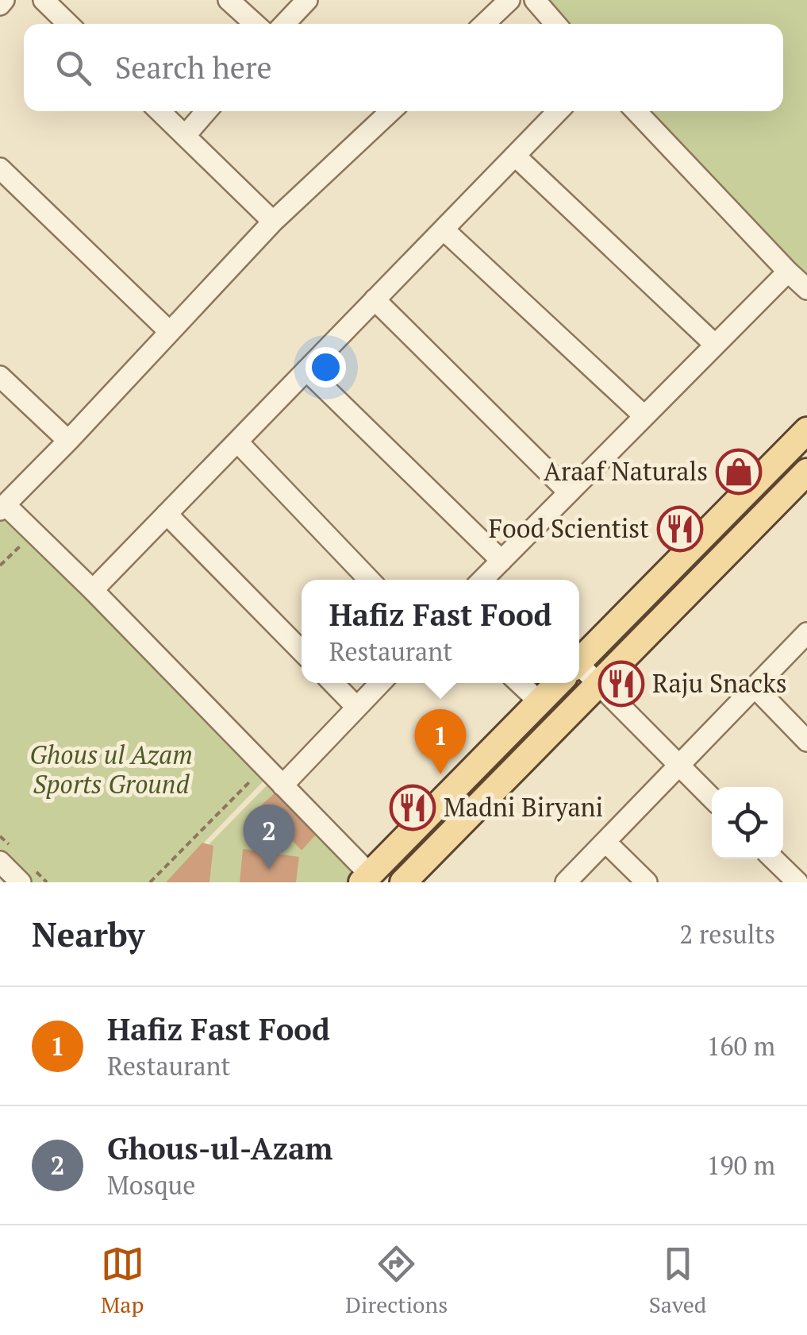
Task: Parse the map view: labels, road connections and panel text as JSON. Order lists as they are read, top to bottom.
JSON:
{
  "parks": ["Ghous ul Azam Sports Ground"],
  "places": {
    "shop": ["Araaf Naturals"],
    "restaurant": ["Food Scientist", "Raju Snacks", "Madni Biryani"]
  },
  "page": {
    "search": "Search here",
    "popup": ["Hafiz Fast Food", "Restaurant"],
    "pins": ["1", "2"],
    "heading": ["Nearby", "2 results"],
    "list": [
      {
        "mark": "1",
        "name": "Hafiz Fast Food",
        "note": "Restaurant",
        "value": "160 m"
      },
      {
        "mark": "2",
        "name": "Ghous-ul-Azam",
        "note": "Mosque",
        "value": "190 m"
      }
    ],
    "nav": ["Map", "Directions", "Saved"]
  }
}
